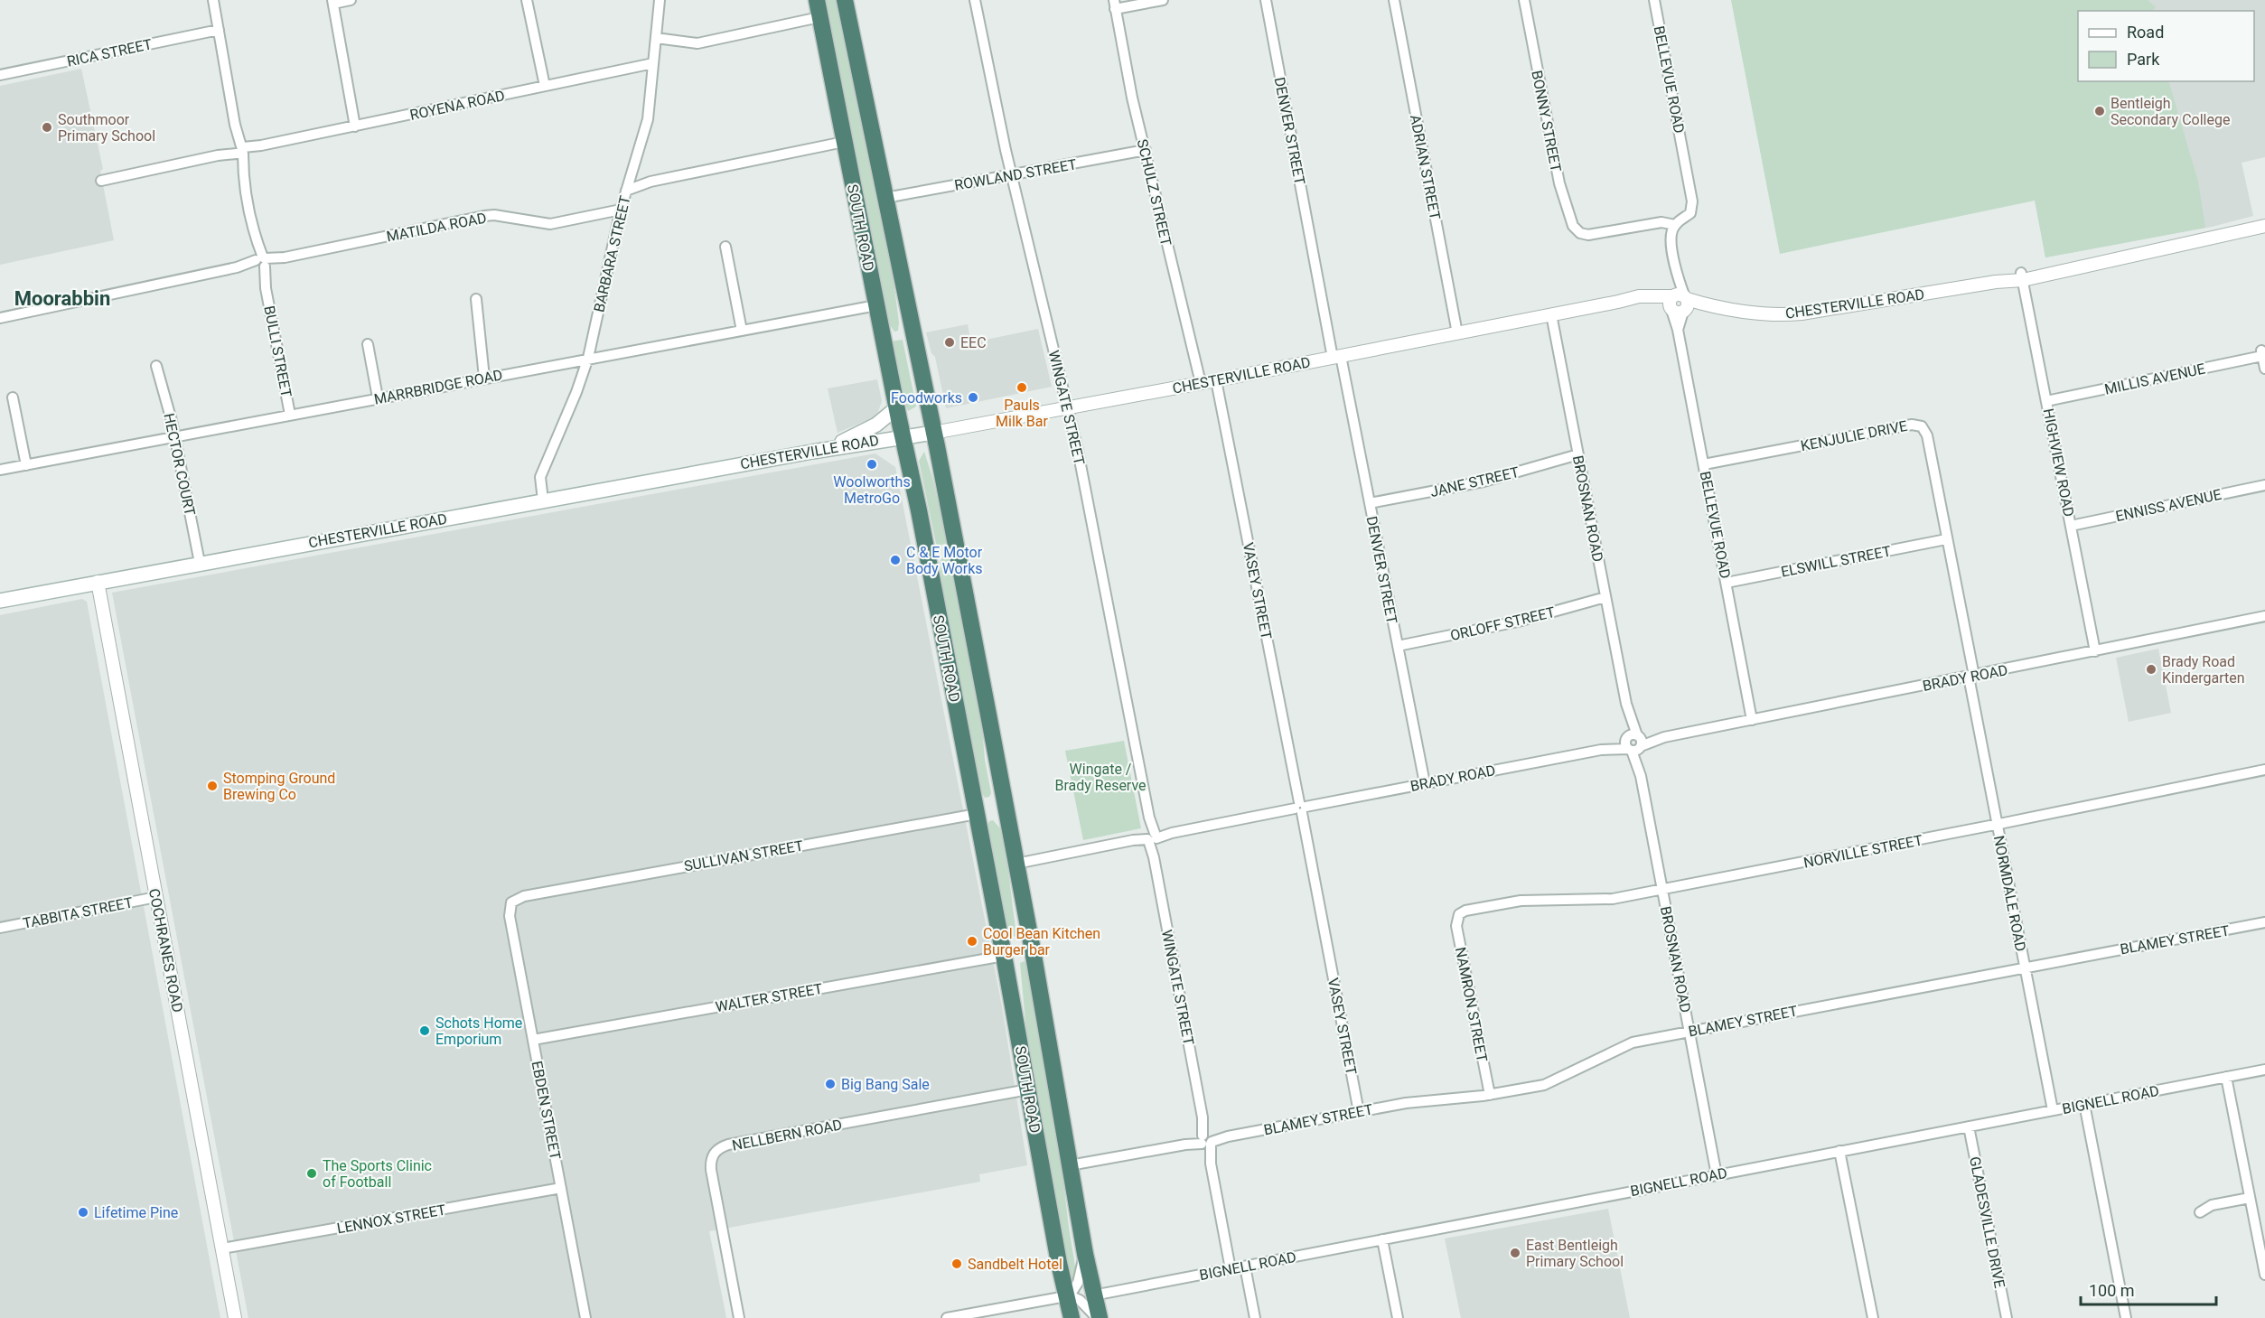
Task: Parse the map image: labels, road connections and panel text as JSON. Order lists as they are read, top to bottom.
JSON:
{
  "streets": {
    "highway": ["SOUTH ROAD"],
    "main road": ["CHESTERVILLE ROAD"],
    "street": [
      "RICA STREET",
      "BELLEVUE ROAD",
      "ROYENA ROAD",
      "BONNY STREET",
      "DENVER STREET",
      "ADRIAN STREET",
      "ROWLAND STREET",
      "SCHULZ STREET",
      "MATILDA ROAD",
      "BARBARA STREET",
      "BULLI STREET",
      "MILLIS AVENUE",
      "MARRBRIDGE ROAD",
      "WINGATE STREET",
      "KENJULIE DRIVE",
      "HIGHVIEW ROAD",
      "HECTOR COURT",
      "JANE STREET",
      "ENNISS AVENUE",
      "BROSNAN ROAD",
      "ELSWILL STREET",
      "VASEY STREET",
      "ORLOFF STREET",
      "BRADY ROAD",
      "NORVILLE STREET",
      "SULLIVAN STREET",
      "NORMDALE ROAD",
      "TABBITA STREET",
      "BLAMEY STREET",
      "COCHRANES ROAD",
      "WALTER STREET",
      "NAMRON STREET",
      "BIGNELL ROAD",
      "EBDEN STREET",
      "NELLBERN ROAD",
      "LENNOX STREET",
      "GLADESVILLE DRIVE"
    ]
  },
  "crossings": [
    ["RICA STREET", "BULLI STREET"],
    ["BELLEVUE ROAD", "BONNY STREET"],
    ["BELLEVUE ROAD", "CHESTERVILLE ROAD"],
    ["BELLEVUE ROAD", "KENJULIE DRIVE"],
    ["BELLEVUE ROAD", "ELSWILL STREET"],
    ["BELLEVUE ROAD", "BRADY ROAD"],
    ["ROYENA ROAD", "BARBARA STREET"],
    ["ROYENA ROAD", "BULLI STREET"],
    ["DENVER STREET", "CHESTERVILLE ROAD"],
    ["DENVER STREET", "JANE STREET"],
    ["DENVER STREET", "ORLOFF STREET"],
    ["DENVER STREET", "BRADY ROAD"],
    ["ADRIAN STREET", "CHESTERVILLE ROAD"],
    ["ROWLAND STREET", "SCHULZ STREET"],
    ["ROWLAND STREET", "SOUTH ROAD"],
    ["ROWLAND STREET", "WINGATE STREET"],
    ["SCHULZ STREET", "CHESTERVILLE ROAD"],
    ["MATILDA ROAD", "BARBARA STREET"],
    ["MATILDA ROAD", "BULLI STREET"],
    ["SOUTH ROAD", "CHESTERVILLE ROAD"],
    ["SOUTH ROAD", "MARRBRIDGE ROAD"],
    ["SOUTH ROAD", "BRADY ROAD"],
    ["SOUTH ROAD", "SULLIVAN STREET"],
    ["SOUTH ROAD", "BLAMEY STREET"],
    ["SOUTH ROAD", "WALTER STREET"],
    ["SOUTH ROAD", "BIGNELL ROAD"],
    ["SOUTH ROAD", "NELLBERN ROAD"],
    ["BARBARA STREET", "CHESTERVILLE ROAD"],
    ["BARBARA STREET", "MARRBRIDGE ROAD"],
    ["CHESTERVILLE ROAD", "WINGATE STREET"],
    ["CHESTERVILLE ROAD", "HIGHVIEW ROAD"],
    ["CHESTERVILLE ROAD", "HECTOR COURT"],
    ["CHESTERVILLE ROAD", "BROSNAN ROAD"],
    ["CHESTERVILLE ROAD", "VASEY STREET"],
    ["CHESTERVILLE ROAD", "COCHRANES ROAD"],
    ["BULLI STREET", "MARRBRIDGE ROAD"],
    ["MILLIS AVENUE", "HIGHVIEW ROAD"],
    ["MARRBRIDGE ROAD", "HECTOR COURT"],
    ["WINGATE STREET", "BRADY ROAD"],
    ["WINGATE STREET", "BLAMEY STREET"],
    ["WINGATE STREET", "BIGNELL ROAD"],
    ["KENJULIE DRIVE", "ELSWILL STREET"],
    ["KENJULIE DRIVE", "NORMDALE ROAD"],
    ["HIGHVIEW ROAD", "ENNISS AVENUE"],
    ["HIGHVIEW ROAD", "BRADY ROAD"],
    ["JANE STREET", "BROSNAN ROAD"],
    ["BROSNAN ROAD", "ORLOFF STREET"],
    ["BROSNAN ROAD", "BRADY ROAD"],
    ["BROSNAN ROAD", "NORVILLE STREET"],
    ["BROSNAN ROAD", "BLAMEY STREET"],
    ["BROSNAN ROAD", "BIGNELL ROAD"],
    ["ELSWILL STREET", "NORMDALE ROAD"],
    ["VASEY STREET", "BRADY ROAD"],
    ["VASEY STREET", "BLAMEY STREET"],
    ["BRADY ROAD", "NORMDALE ROAD"],
    ["NORVILLE STREET", "NORMDALE ROAD"],
    ["NORVILLE STREET", "NAMRON STREET"],
    ["SULLIVAN STREET", "EBDEN STREET"],
    ["NORMDALE ROAD", "BLAMEY STREET"],
    ["NORMDALE ROAD", "BIGNELL ROAD"],
    ["TABBITA STREET", "COCHRANES ROAD"],
    ["BLAMEY STREET", "NAMRON STREET"],
    ["COCHRANES ROAD", "LENNOX STREET"],
    ["WALTER STREET", "EBDEN STREET"],
    ["BIGNELL ROAD", "GLADESVILLE DRIVE"],
    ["EBDEN STREET", "LENNOX STREET"]
  ],
  "districts": ["Moorabbin"],
  "parks": ["Wingate / Brady Reserve"],
  "places": [
    "Bentleigh Secondary College",
    "Southmoor Primary School",
    "EEC",
    "Pauls Milk Bar",
    "Foodworks",
    "Woolworths MetroGo",
    "C & E Motor Body Works",
    "Brady Road Kindergarten",
    "Stomping Ground Brewing Co",
    "Cool Bean Kitchen Burger bar",
    "Schots Home Emporium",
    "Big Bang Sale",
    "The Sports Clinic of Football",
    "Lifetime Pine",
    "East Bentleigh Primary School",
    "Sandbelt Hotel"
  ],
  "legend": ["Road", "Park"],
  "scale_bar": "100 m"
}
